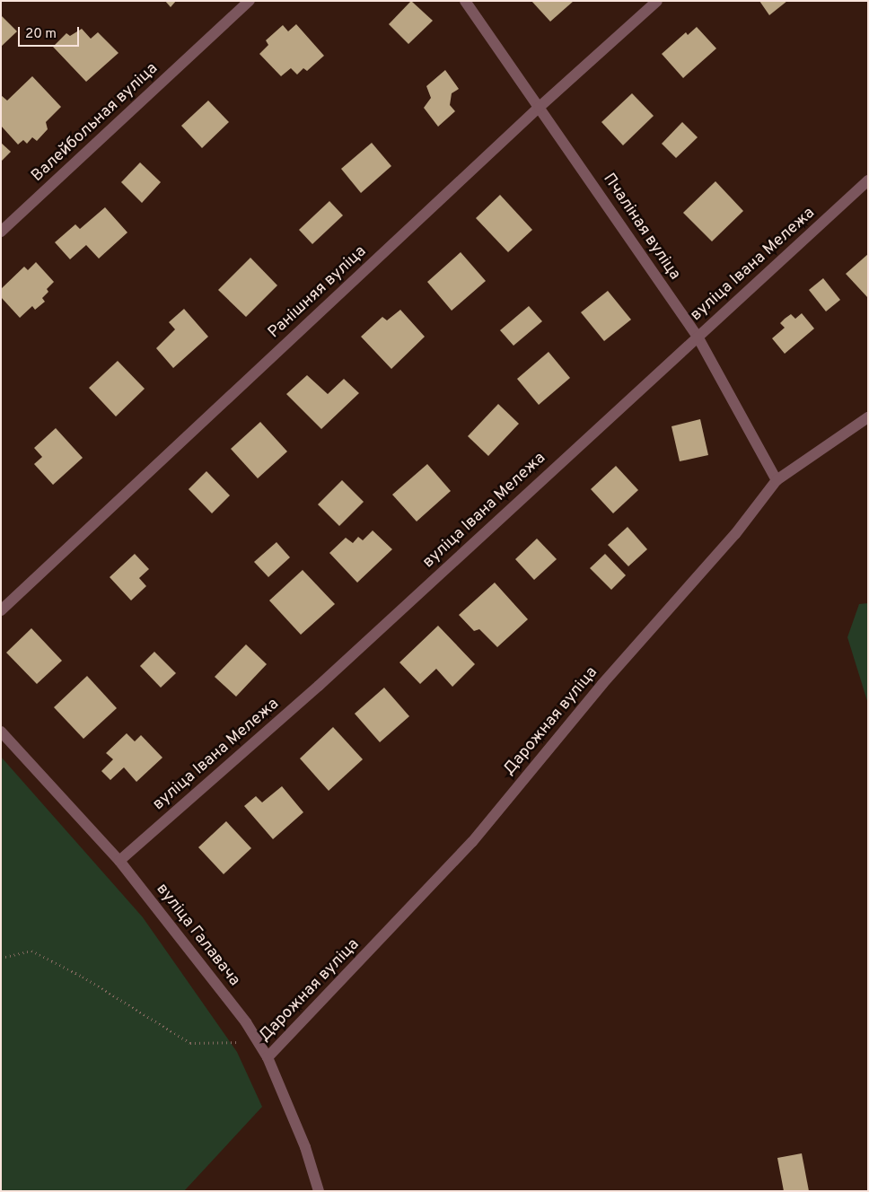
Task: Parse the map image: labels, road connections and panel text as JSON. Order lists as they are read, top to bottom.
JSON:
{
  "streets": {
    "street": [
      "Валейбольная вуліца",
      "Пчаліная вуліца",
      "вуліца Івана Мележа",
      "Ранішняя вуліца",
      "Дарожная вуліца",
      "вуліца Галавача"
    ]
  },
  "crossings": [
    ["Пчаліная вуліца", "вуліца Івана Мележа"],
    ["Пчаліная вуліца", "Ранішняя вуліца"],
    ["Пчаліная вуліца", "Дарожная вуліца"],
    ["вуліца Івана Мележа", "вуліца Галавача"],
    ["Дарожная вуліца", "вуліца Галавача"]
  ],
  "scale_bar": "20 m"
}
